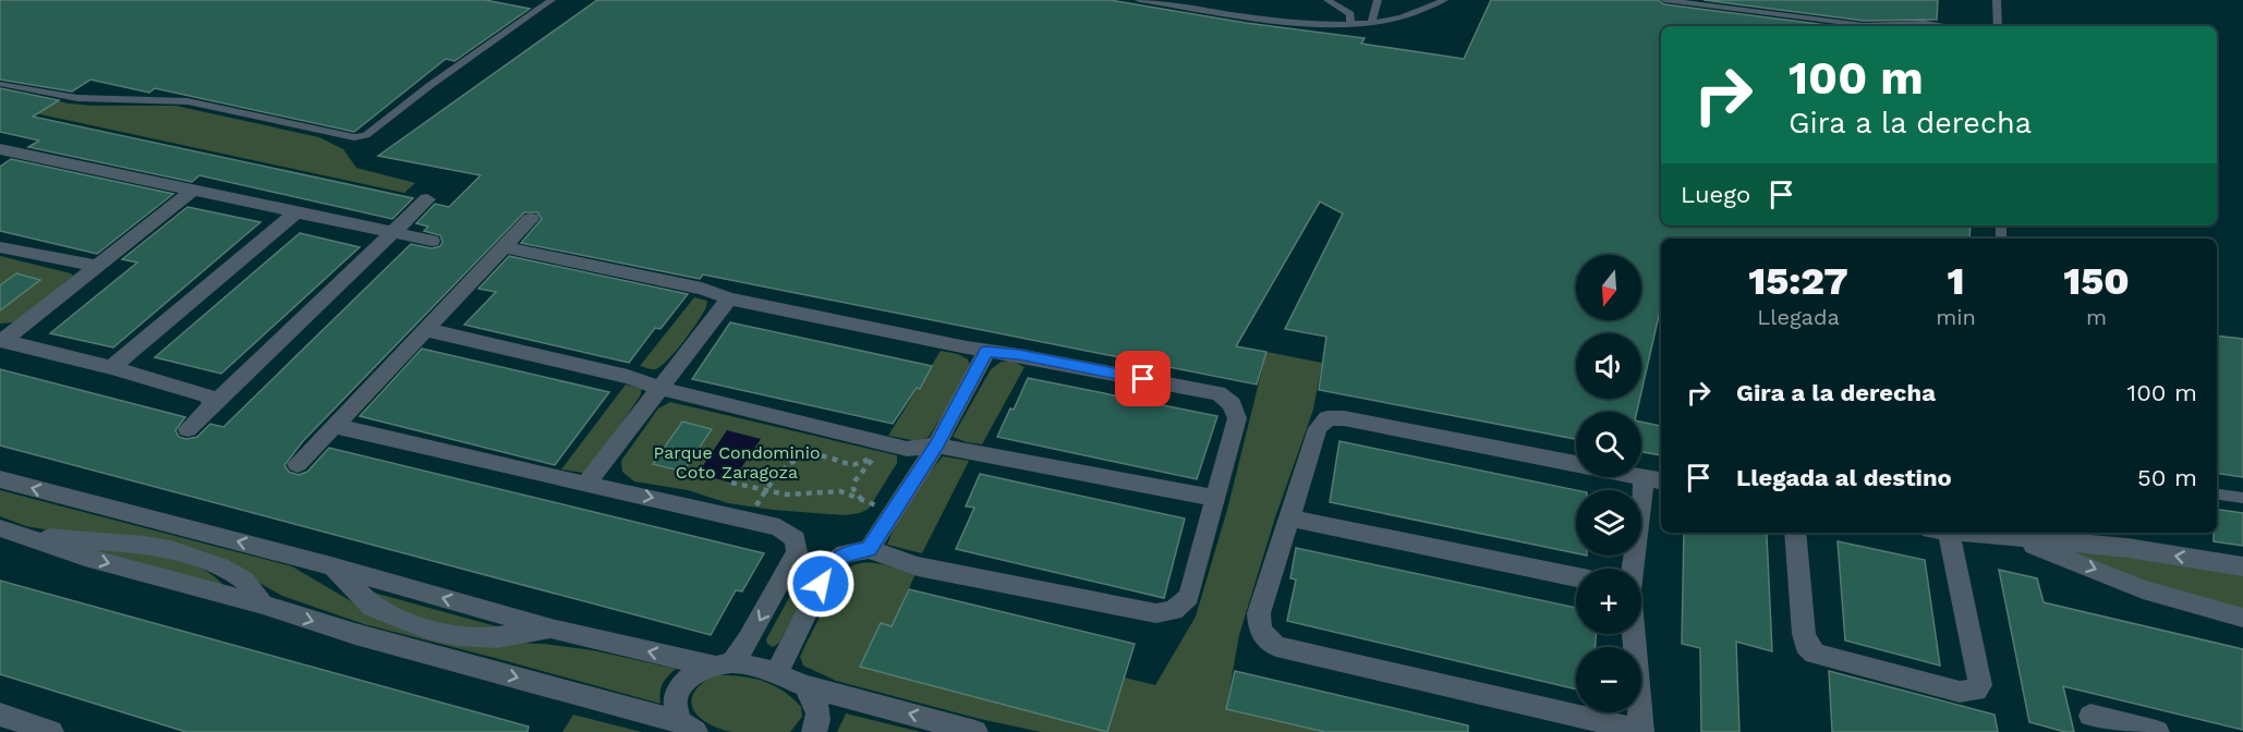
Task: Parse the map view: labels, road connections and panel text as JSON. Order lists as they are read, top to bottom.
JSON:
{
  "parks": ["Parque Condominio Coto Zaragoza"],
  "north": "bottom",
  "page": {
    "turn": ["100 m", "Gira a la derecha"],
    "then": "Luego",
    "eta": [
      "15:27",
      "Llegada",
      "1",
      "min",
      "150",
      "m"
    ],
    "map_buttons": ["+", "−"],
    "list": [
      {
        "name": "Gira a la derecha",
        "value": "100 m"
      },
      {
        "name": "Llegada al destino",
        "value": "50 m"
      }
    ]
  }
}
